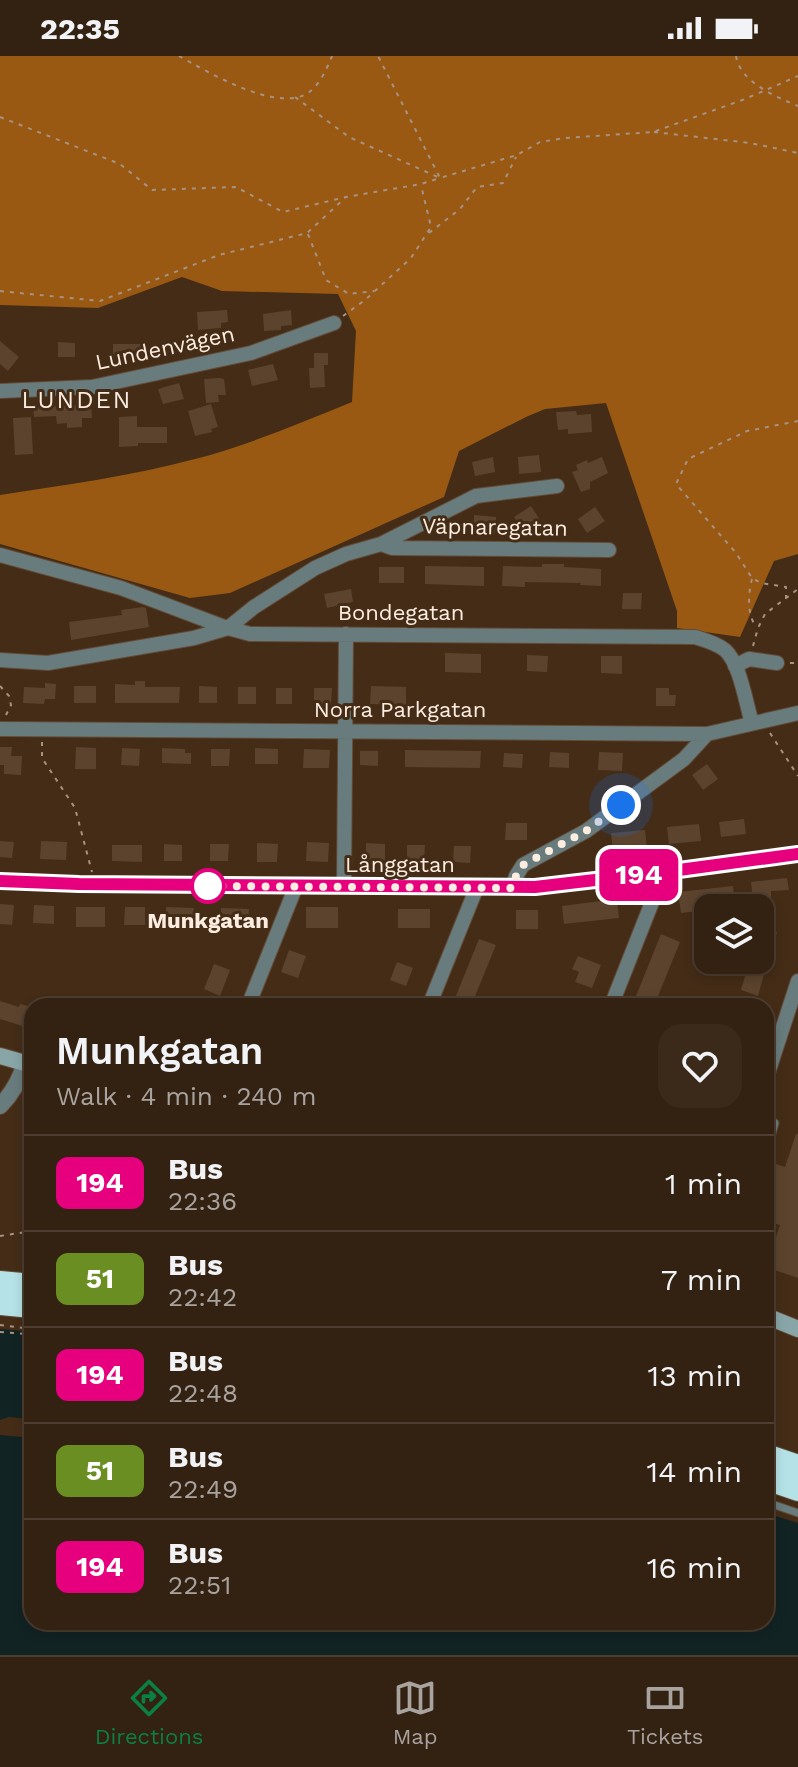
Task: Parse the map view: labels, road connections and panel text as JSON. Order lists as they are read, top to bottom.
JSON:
{
  "streets": {
    "street": [
      "Lundenvägen",
      "Väpnaregatan",
      "Bondegatan",
      "Norra Parkgatan",
      "Långgatan"
    ]
  },
  "crossings": [
    ["Väpnaregatan", "Bondegatan"]
  ],
  "districts": ["LUNDEN"],
  "places": ["Munkgatan"],
  "lines": ["bus line 194"],
  "page": {
    "status": "22:35",
    "on_map": "194",
    "heading": ["Munkgatan", "Walk · 4 min · 240 m"],
    "list": [
      {
        "mark": "194",
        "name": "Bus",
        "note": "22:36",
        "value": "1 min"
      },
      {
        "mark": "51",
        "name": "Bus",
        "note": "22:42",
        "value": "7 min"
      },
      {
        "mark": "194",
        "name": "Bus",
        "note": "22:48",
        "value": "13 min"
      },
      {
        "mark": "51",
        "name": "Bus",
        "note": "22:49",
        "value": "14 min"
      },
      {
        "mark": "194",
        "name": "Bus",
        "note": "22:51",
        "value": "16 min"
      }
    ],
    "tabs": ["Directions", "Map", "Tickets"]
  }
}
